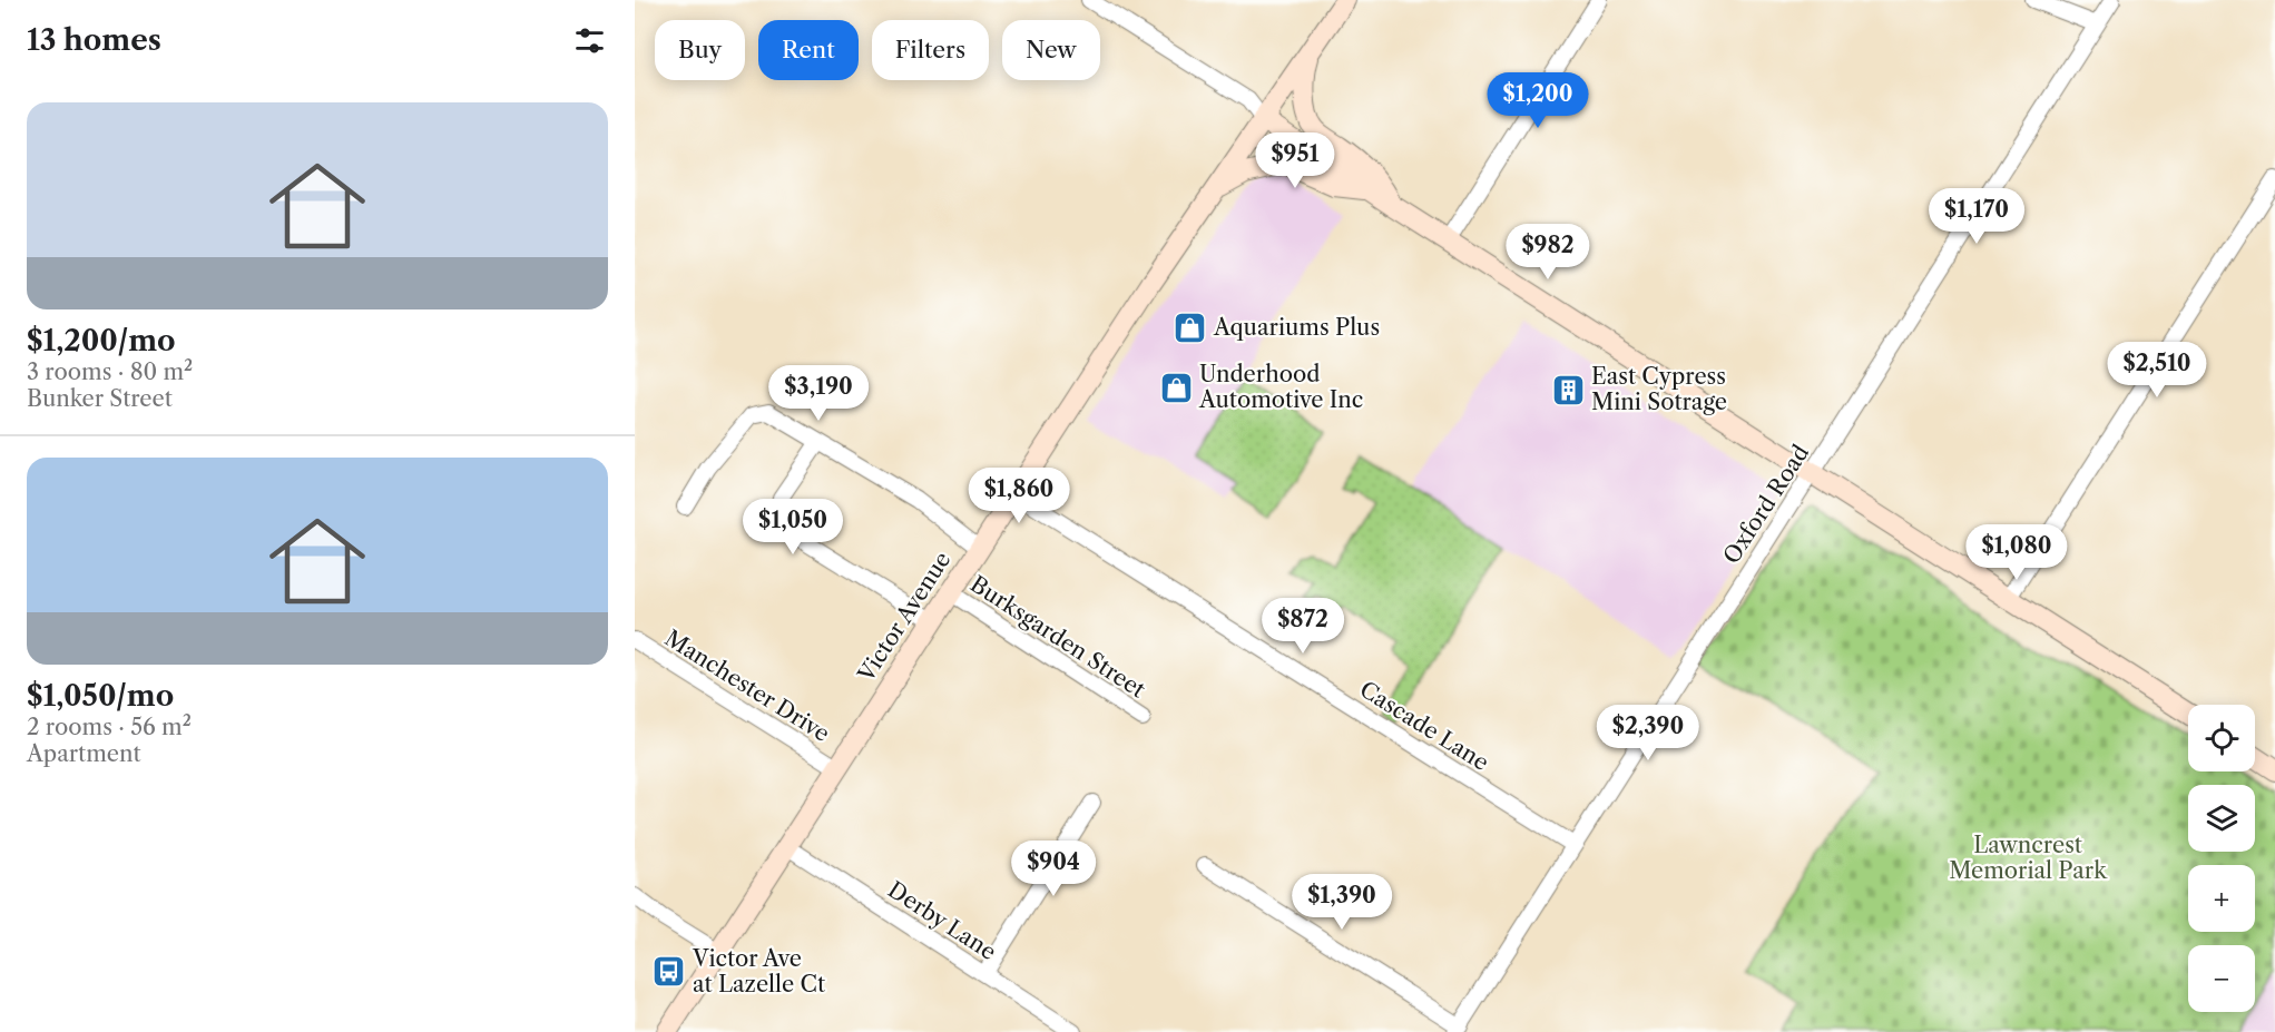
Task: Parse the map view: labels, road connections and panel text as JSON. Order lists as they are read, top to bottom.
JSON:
{
  "streets": {
    "main road": ["Victor Avenue"],
    "street": [
      "Oxford Road",
      "Burksgarden Street",
      "Manchester Drive",
      "Cascade Lane",
      "Derby Lane"
    ]
  },
  "crossings": [
    ["Oxford Road", "Cascade Lane"],
    ["Victor Avenue", "Burksgarden Street"],
    ["Victor Avenue", "Manchester Drive"],
    ["Victor Avenue", "Cascade Lane"],
    ["Victor Avenue", "Derby Lane"]
  ],
  "parks": ["Lawncrest Memorial Park"],
  "places": {
    "shop": ["Aquariums Plus", "Underhood Automotive Inc"],
    "building": ["East Cypress Mini Sotrage"],
    "bus stop": ["Victor Ave at Lazelle Ct"]
  },
  "page": {
    "heading": "13 homes",
    "chip": [
      "Buy",
      "Rent",
      "Filters",
      "New"
    ],
    "price": [
      "$1,200",
      "$951",
      "$1,170",
      "$982",
      "$2,510",
      "$3,190",
      "$1,860",
      "$1,050",
      "$1,080",
      "$872",
      "$2,390",
      "$904",
      "$1,390"
    ],
    "list": [
      {
        "name": "$1,200/mo",
        "note": "3 rooms · 80 m² · Bunker Street"
      },
      {
        "name": "$1,050/mo",
        "note": "2 rooms · 56 m² · Apartment"
      }
    ],
    "map_buttons": ["+", "−"]
  }
}
